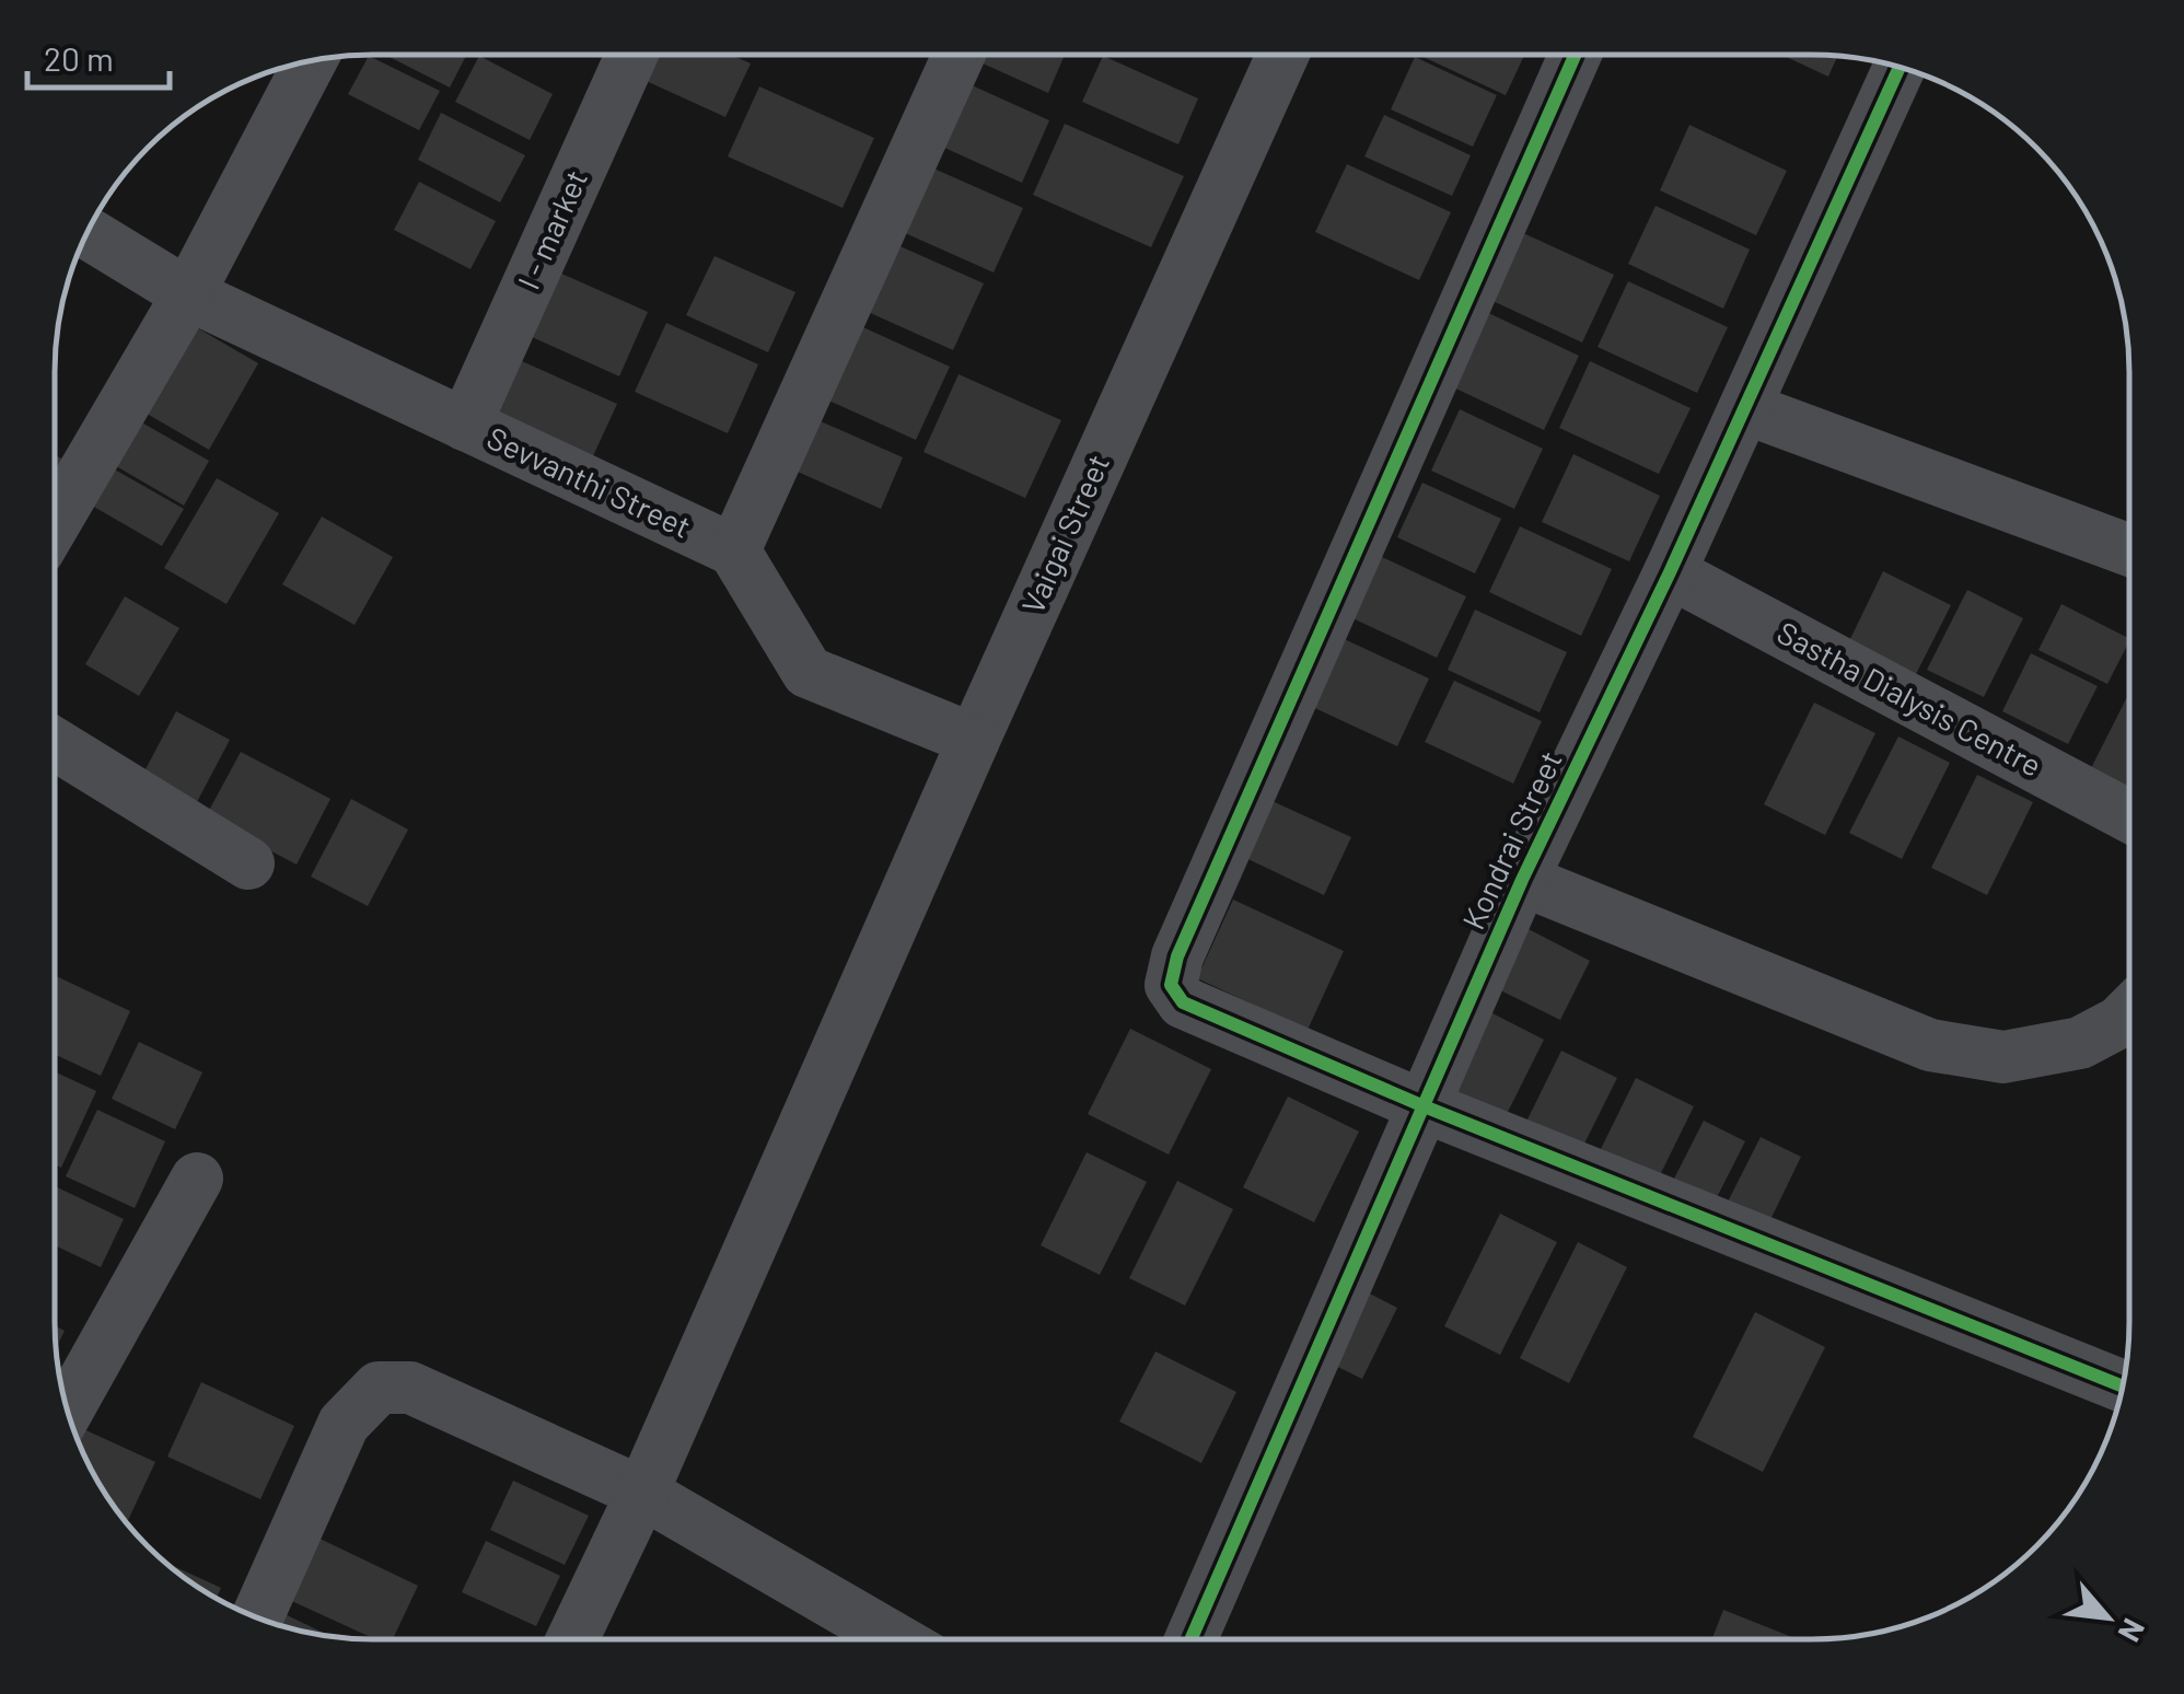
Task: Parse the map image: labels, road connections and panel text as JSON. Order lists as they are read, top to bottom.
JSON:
{
  "streets": {
    "street": [
      "I - market",
      "Sevvanthi Street",
      "Vaigai Street",
      "Sastha Dialysis Centre",
      "Kondrai Street"
    ]
  },
  "crossings": [
    ["I - market", "Sevvanthi Street"],
    ["Sastha Dialysis Centre", "Kondrai Street"]
  ],
  "scale_bar": "20 m",
  "north": "bottom right"
}
